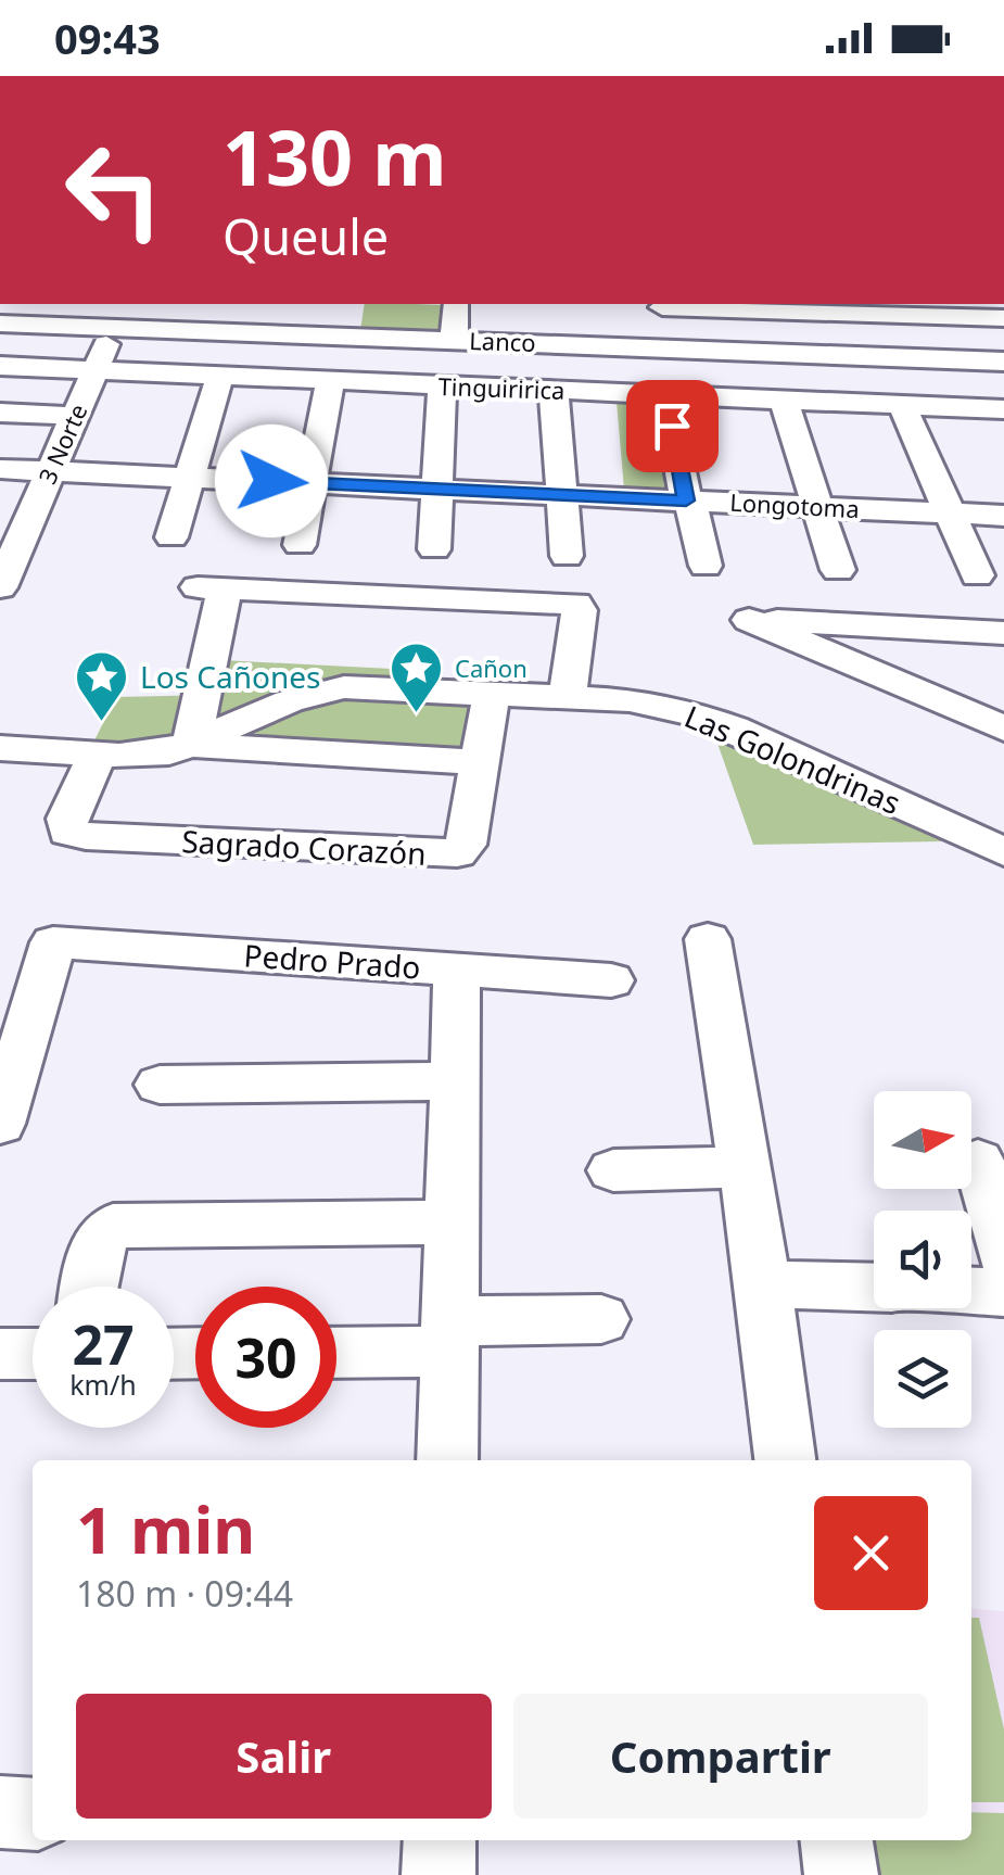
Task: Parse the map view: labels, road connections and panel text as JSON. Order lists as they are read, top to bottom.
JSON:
{
  "streets": {
    "street": [
      "Lanco",
      "Tinguiririca",
      "3 Norte",
      "Longotoma",
      "Las Golondrinas",
      "Sagrado Corazón",
      "Pedro Prado"
    ]
  },
  "crossings": [
    ["Lanco", "3 Norte"],
    ["Tinguiririca", "3 Norte"],
    ["3 Norte", "Longotoma"],
    ["Las Golondrinas", "Sagrado Corazón"]
  ],
  "places": {
    "place": ["Cañon", "Los Cañones"]
  },
  "north": "right",
  "page": {
    "status": "09:43",
    "turn": ["130 m", "Queule"],
    "speed": "27 km/h",
    "limit": "30",
    "heading": ["1 min", "180 m · 09:44"],
    "buttons": ["Salir", "Compartir"]
  }
}
